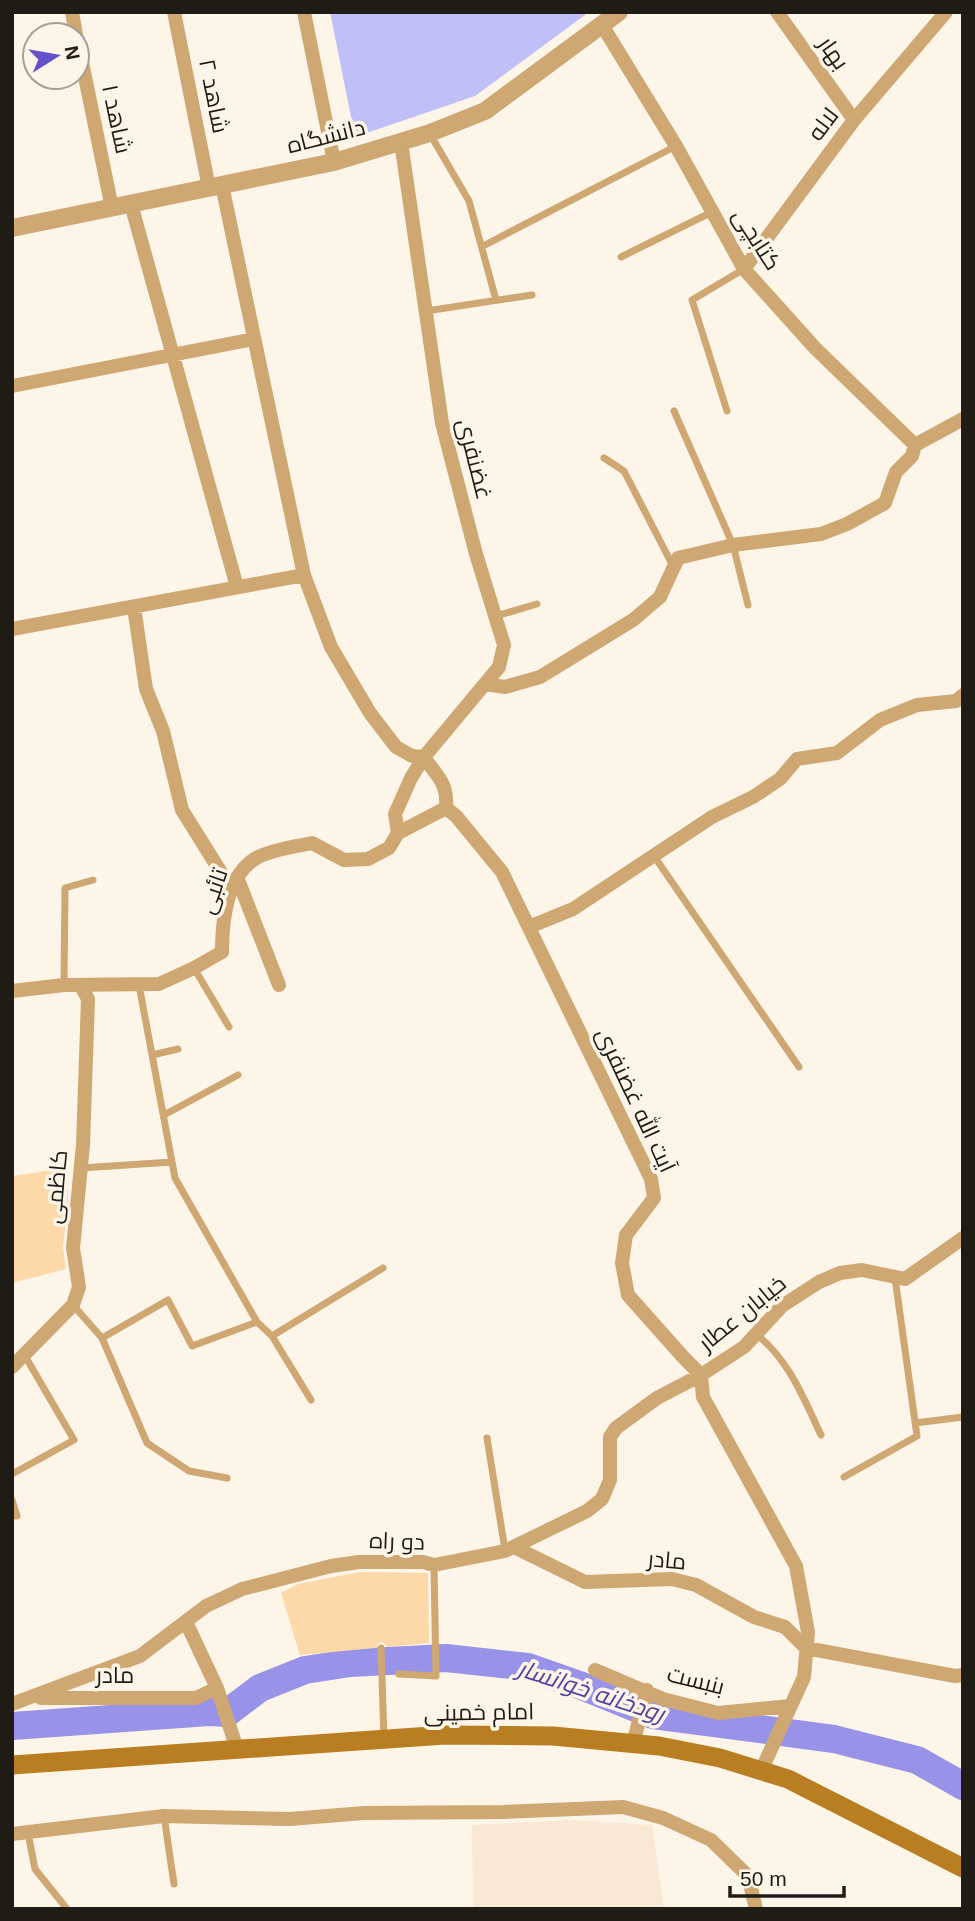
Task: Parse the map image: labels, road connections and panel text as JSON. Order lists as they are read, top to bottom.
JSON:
{
  "streets": {
    "main road": ["امام خمینی"],
    "street": [
      "بهار",
      "شاهد ۲",
      "شاهد ۱",
      "لاله",
      "دانشگاه",
      "کتابچی",
      "غضنفری",
      "تائبی",
      "آیت الله غضنفری",
      "کاظمی",
      "خیابان عطار",
      "دو راه",
      "مادر",
      "بنبست"
    ]
  },
  "crossings": [
    ["بهار", "لاله"],
    ["شاهد ۲", "دانشگاه"],
    ["شاهد ۲", "غضنفری"],
    ["شاهد ۱", "دانشگاه"],
    ["لاله", "کتابچی"],
    ["دانشگاه", "کتابچی"],
    ["دانشگاه", "غضنفری"],
    ["غضنفری", "تائبی"],
    ["تائبی", "آیت الله غضنفری"],
    ["تائبی", "کاظمی"],
    ["آیت الله غضنفری", "خیابان عطار"],
    ["آیت الله غضنفری", "دو راه"],
    ["آیت الله غضنفری", "مادر"],
    ["آیت الله غضنفری", "بنبست"],
    ["آیت الله غضنفری", "امام خمینی"],
    ["خیابان عطار", "دو راه"],
    ["دو راه", "مادر"]
  ],
  "water": ["رودخانه خوانسار"],
  "scale_bar": "50 m",
  "north": "right"
}
